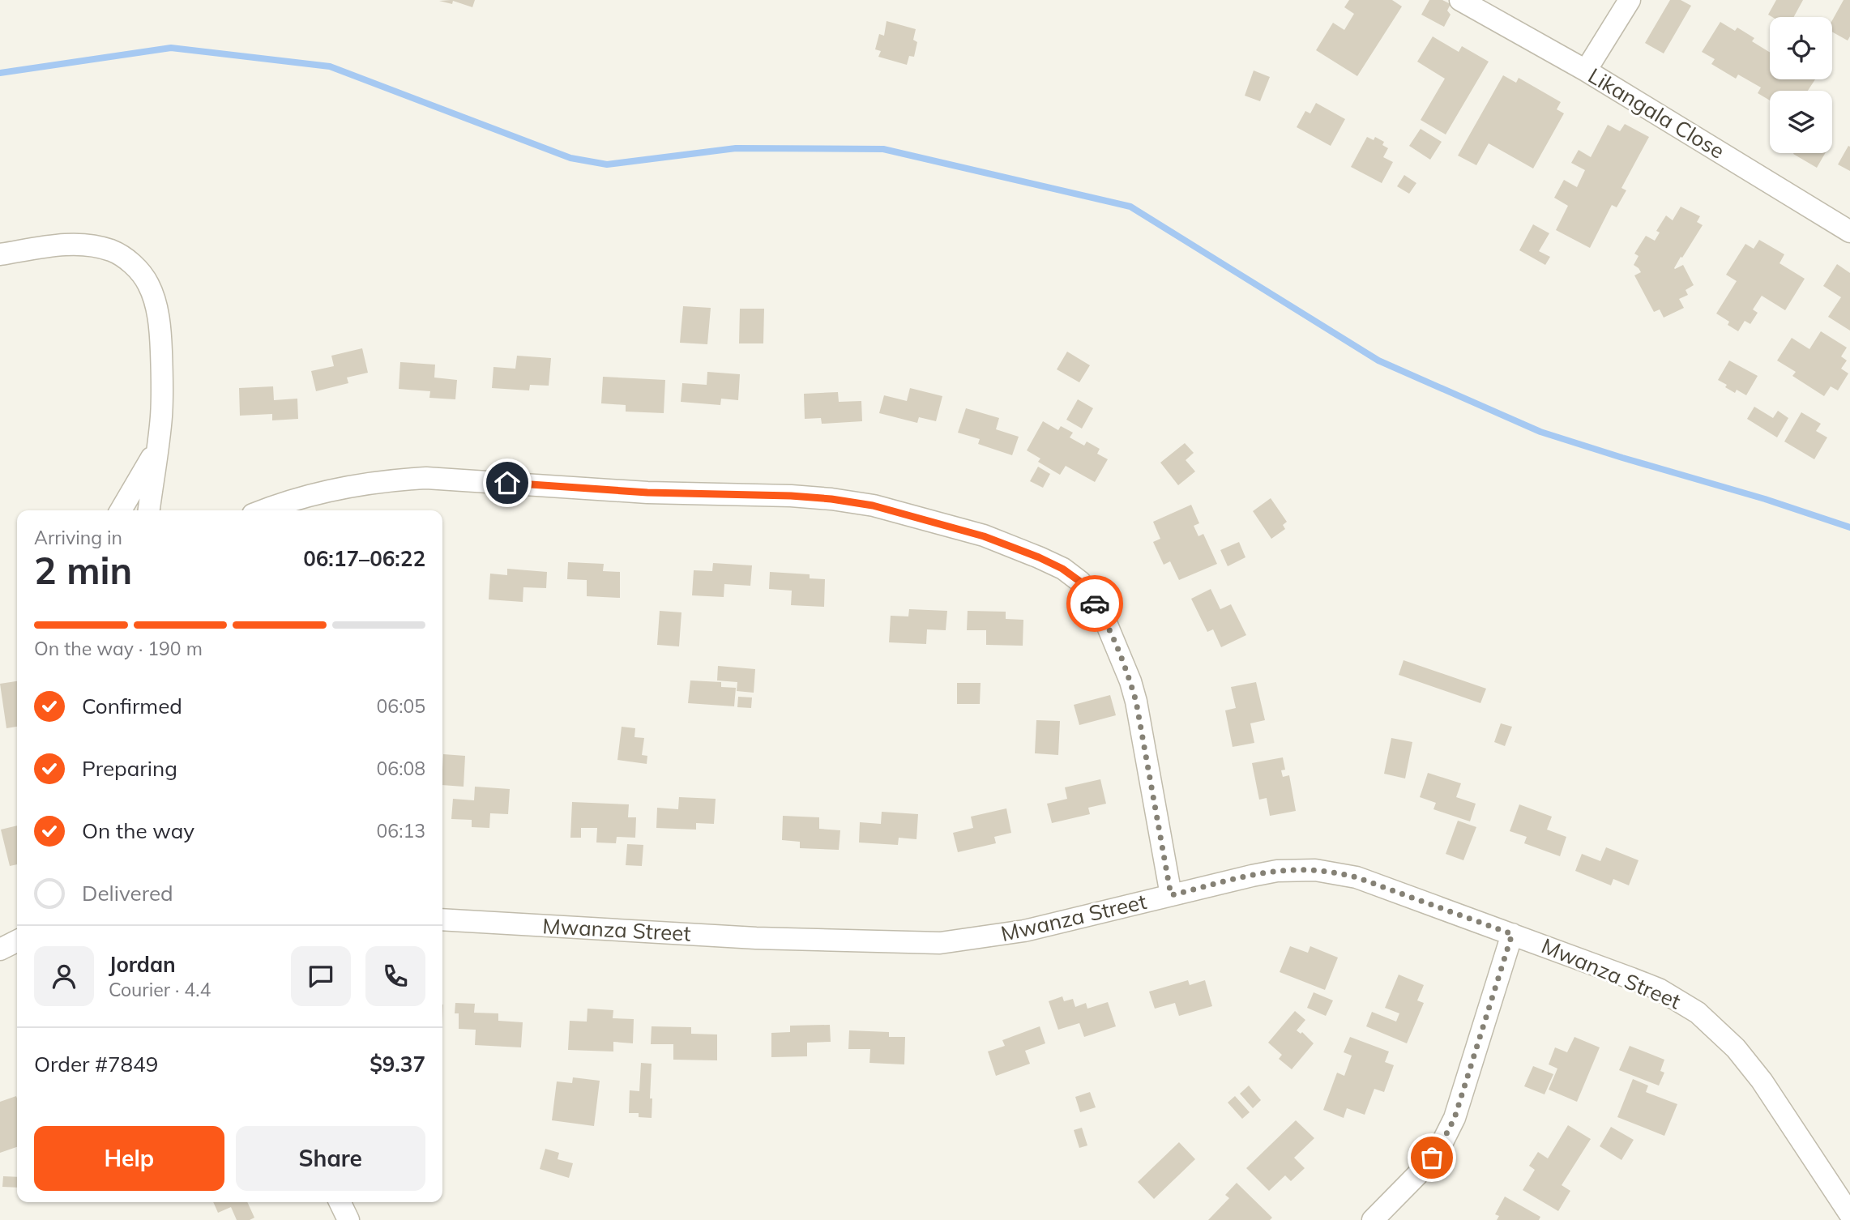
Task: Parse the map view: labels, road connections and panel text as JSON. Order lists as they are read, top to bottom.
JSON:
{
  "streets": {
    "street": ["Likangala Close", "Mwanza Street"]
  },
  "page": {
    "heading": ["2 min", "Arriving in", "06:17–06:22"],
    "panel": [
      "Jordan",
      "Courier · 4.4",
      "Order #7849",
      "$9.37"
    ],
    "bar": "On the way · 190 m",
    "list": [
      ["Confirmed", "06:05"],
      ["Preparing", "06:08"],
      ["On the way", "06:13"],
      "Delivered"
    ],
    "buttons": ["Help", "Share"]
  }
}
